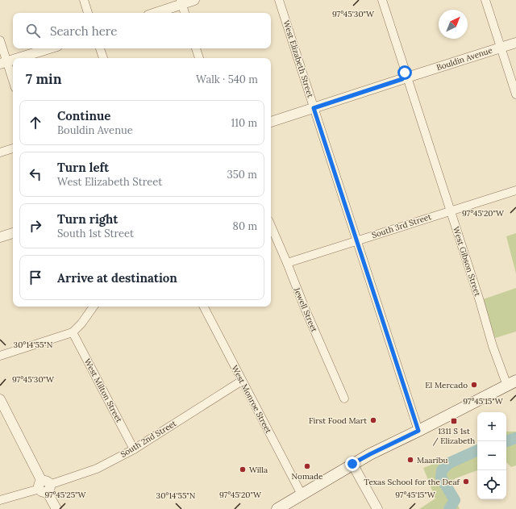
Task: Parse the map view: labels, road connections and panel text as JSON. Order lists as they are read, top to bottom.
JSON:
{
  "streets": {
    "street": [
      "West Elizabeth Street",
      "Bouldin Avenue",
      "South 3rd Street",
      "West Gibson Street",
      "Jewell Street",
      "West Milton Street",
      "West Monroe Street",
      "South 2nd Street"
    ]
  },
  "crossings": [
    ["West Elizabeth Street", "Bouldin Avenue"],
    ["West Elizabeth Street", "South 3rd Street"],
    ["Bouldin Avenue", "West Gibson Street"],
    ["South 3rd Street", "West Gibson Street"],
    ["South 3rd Street", "Jewell Street"],
    ["West Milton Street", "South 2nd Street"],
    ["West Monroe Street", "South 2nd Street"]
  ],
  "places": {
    "other": [
      "El Mercado",
      "First Food Mart",
      "Maaribu",
      "Nomade",
      "Willa",
      "Texas School for the Deaf"
    ],
    "transit": ["1311 S 1st / Elizabeth"]
  },
  "north": "top right",
  "page": {
    "search": "Search here",
    "heading": ["7 min", "Walk · 540 m"],
    "list": [
      ["Continue", "Bouldin Avenue", "110 m"],
      ["Turn left", "West Elizabeth Street", "350 m"],
      ["Turn right", "South 1st Street", "80 m"],
      "Arrive at destination"
    ],
    "map_buttons": ["+", "−"]
  },
  "coordinates": [
    "97°45'30\"W",
    "97°45'20\"W",
    "30°14'55\"N",
    "97°45'15\"W",
    "97°45'25\"W"
  ]
}
